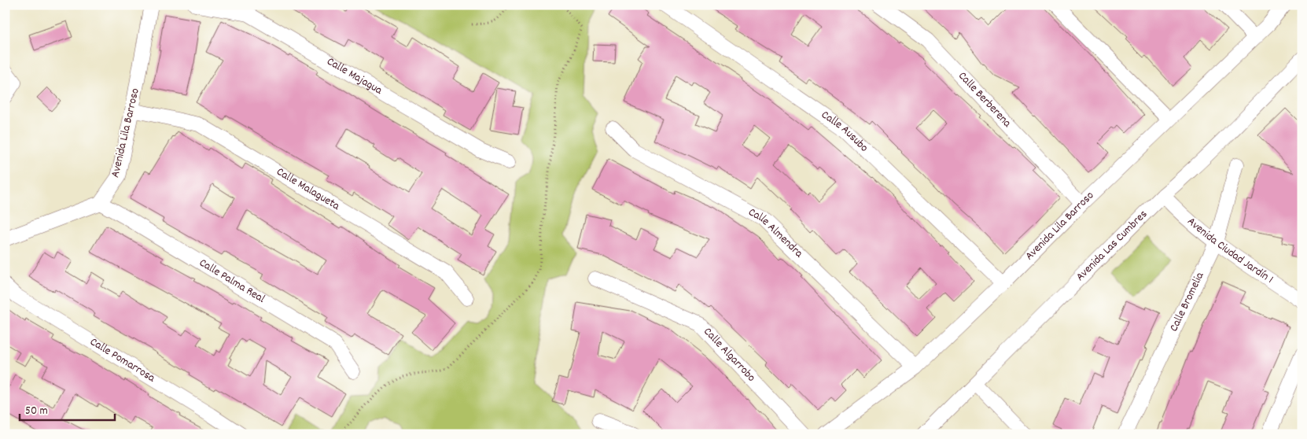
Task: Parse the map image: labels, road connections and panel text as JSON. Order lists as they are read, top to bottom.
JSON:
{
  "streets": {
    "street": [
      "Calle Majagua",
      "Calle Berberena",
      "Calle Ausubo",
      "Avenida Lila Barroso",
      "Calle Malagueta",
      "Calle Almendra",
      "Avenida Las Cumbres",
      "Avenida Ciudad Jardín 1",
      "Calle Palma Real",
      "Calle Bromelia",
      "Calle Algarrobo",
      "Calle Pomarrosa"
    ]
  },
  "crossings": [
    ["Calle Berberena", "Avenida Lila Barroso"],
    ["Calle Ausubo", "Avenida Lila Barroso"],
    ["Avenida Lila Barroso", "Calle Malagueta"],
    ["Avenida Lila Barroso", "Calle Almendra"],
    ["Avenida Lila Barroso", "Calle Palma Real"],
    ["Avenida Las Cumbres", "Avenida Ciudad Jardín 1"],
    ["Avenida Ciudad Jardín 1", "Calle Bromelia"]
  ],
  "scale_bar": "50 m"
}
